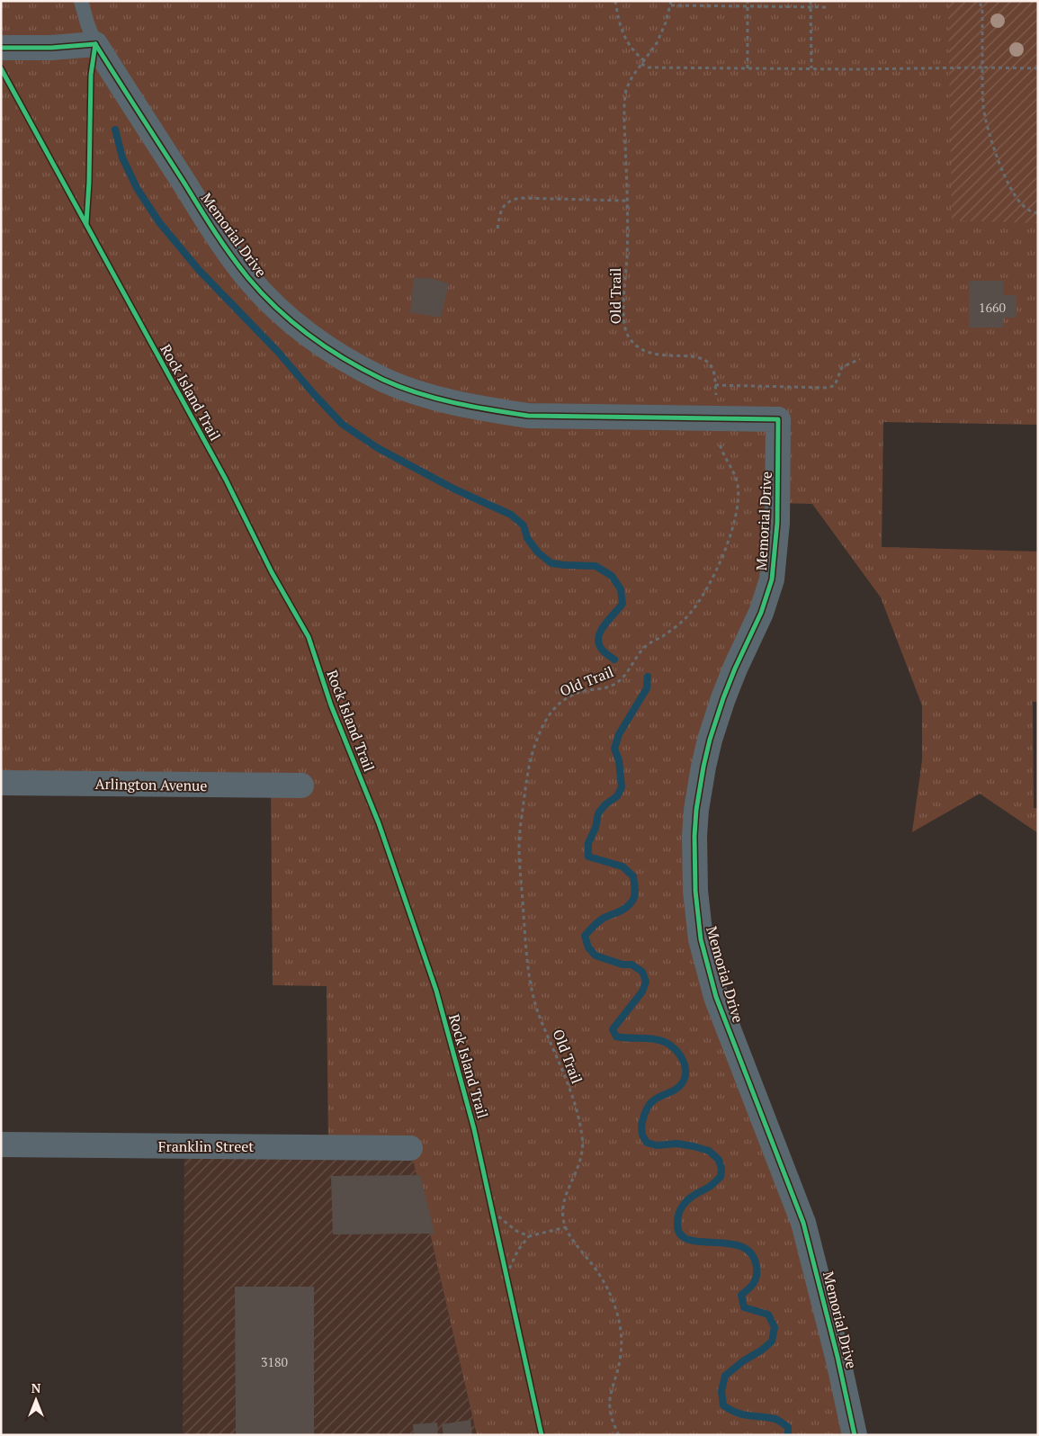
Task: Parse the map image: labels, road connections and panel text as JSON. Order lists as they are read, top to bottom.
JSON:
{
  "streets": {
    "street": ["Memorial Drive", "Arlington Avenue", "Franklin Street"],
    "path": ["Old Trail"],
    "cycle path": ["Rock Island Trail"]
  },
  "crossings": [
    ["Memorial Drive", "Old Trail"]
  ],
  "house_numbers": ["1660", "3180"],
  "north": "top"
}
